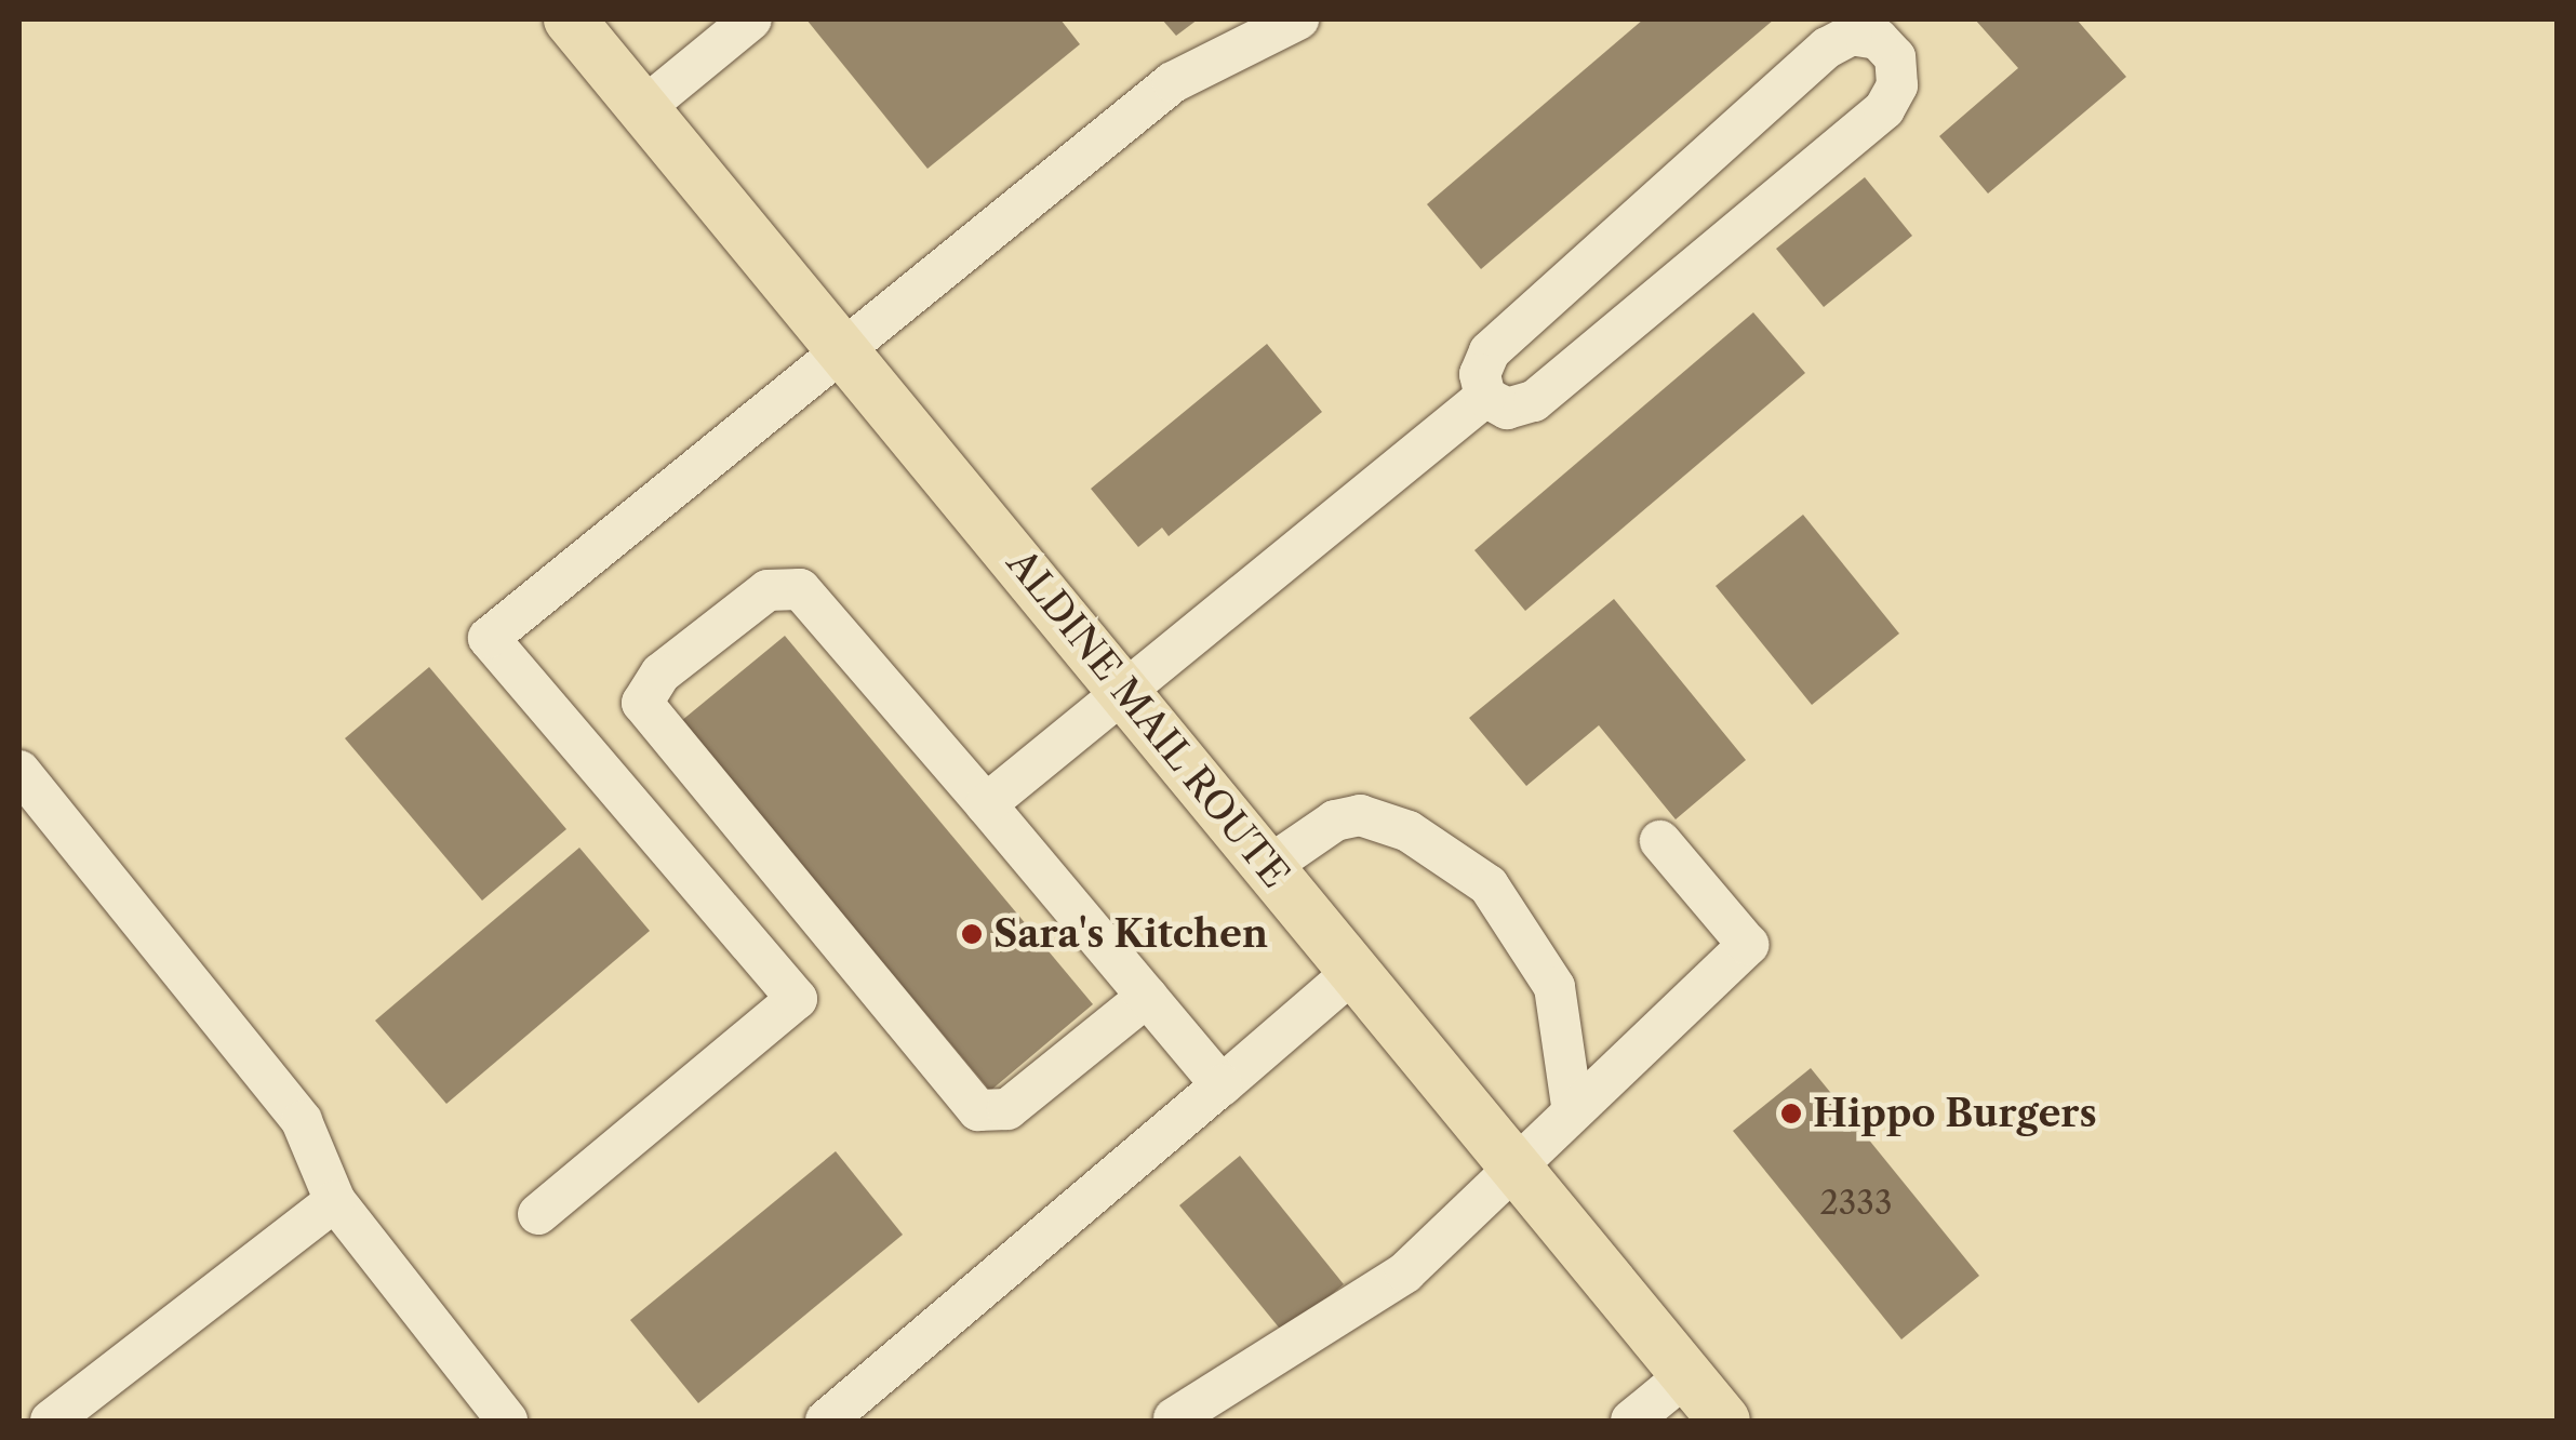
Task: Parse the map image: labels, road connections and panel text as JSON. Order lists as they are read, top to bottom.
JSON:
{
  "streets": {
    "main road": ["ALDINE MAIL ROUTE"]
  },
  "places": ["Sara's Kitchen", "Hippo Burgers"],
  "house_numbers": ["2333"]
}
